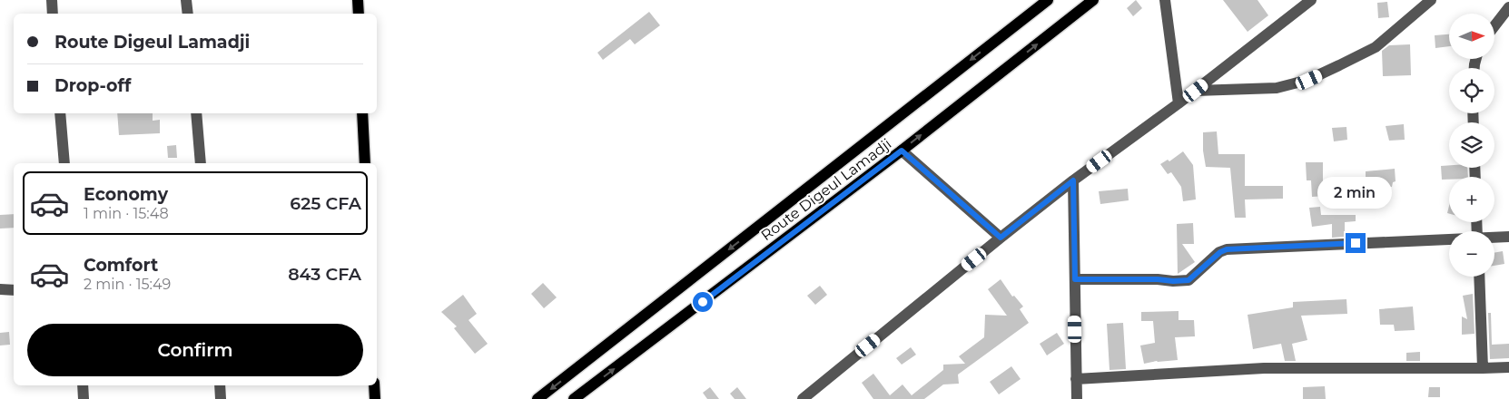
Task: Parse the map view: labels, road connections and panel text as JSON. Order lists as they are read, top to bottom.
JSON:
{
  "streets": {
    "main road": ["Route Digeul Lamadji"]
  },
  "north": "right",
  "page": {
    "map_buttons": ["+", "−"],
    "banner": ["Route Digeul Lamadji", "Drop-off"],
    "list": [
      {
        "name": "Economy",
        "note": "1 min · 15:48",
        "value": "625 CFA"
      },
      {
        "name": "Comfort",
        "note": "2 min · 15:49",
        "value": "843 CFA"
      }
    ],
    "bubble": "2 min",
    "buttons": "Confirm"
  }
}
